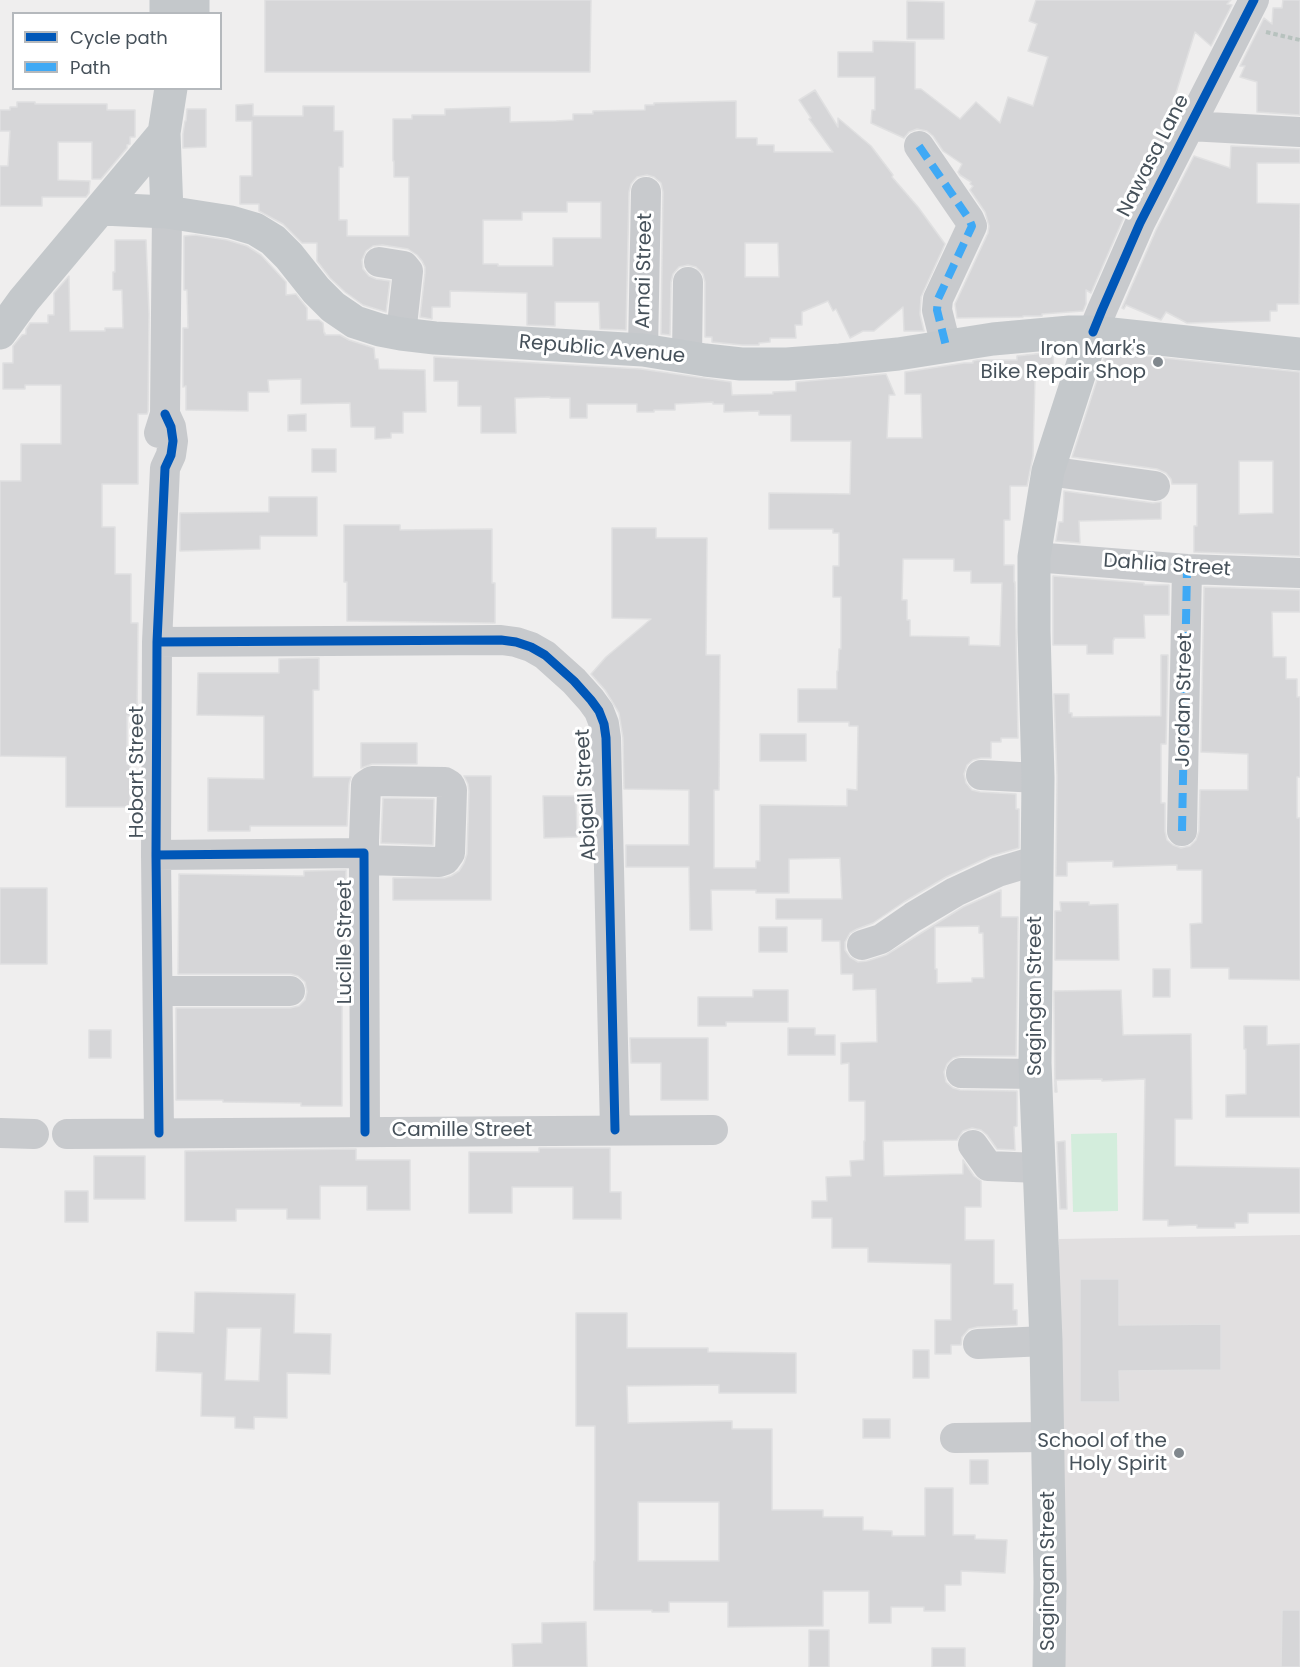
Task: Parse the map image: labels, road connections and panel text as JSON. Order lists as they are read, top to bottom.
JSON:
{
  "streets": {
    "main road": ["Republic Avenue", "Sagingan Street"],
    "street": [
      "Nawasa Lane",
      "Arnai Street",
      "Dahlia Street",
      "Jordan Street",
      "Hobart Street",
      "Abigail Street",
      "Lucille Street",
      "Camille Street"
    ]
  },
  "crossings": [
    ["Nawasa Lane", "Republic Avenue"],
    ["Nawasa Lane", "Sagingan Street"],
    ["Arnai Street", "Republic Avenue"],
    ["Republic Avenue", "Hobart Street"],
    ["Republic Avenue", "Sagingan Street"],
    ["Dahlia Street", "Jordan Street"],
    ["Dahlia Street", "Sagingan Street"],
    ["Hobart Street", "Abigail Street"],
    ["Hobart Street", "Lucille Street"],
    ["Hobart Street", "Camille Street"],
    ["Abigail Street", "Camille Street"],
    ["Lucille Street", "Camille Street"]
  ],
  "places": ["Iron Mark's Bike Repair Shop", "School of the Holy Spirit"],
  "legend": ["Cycle path", "Path"]
}
